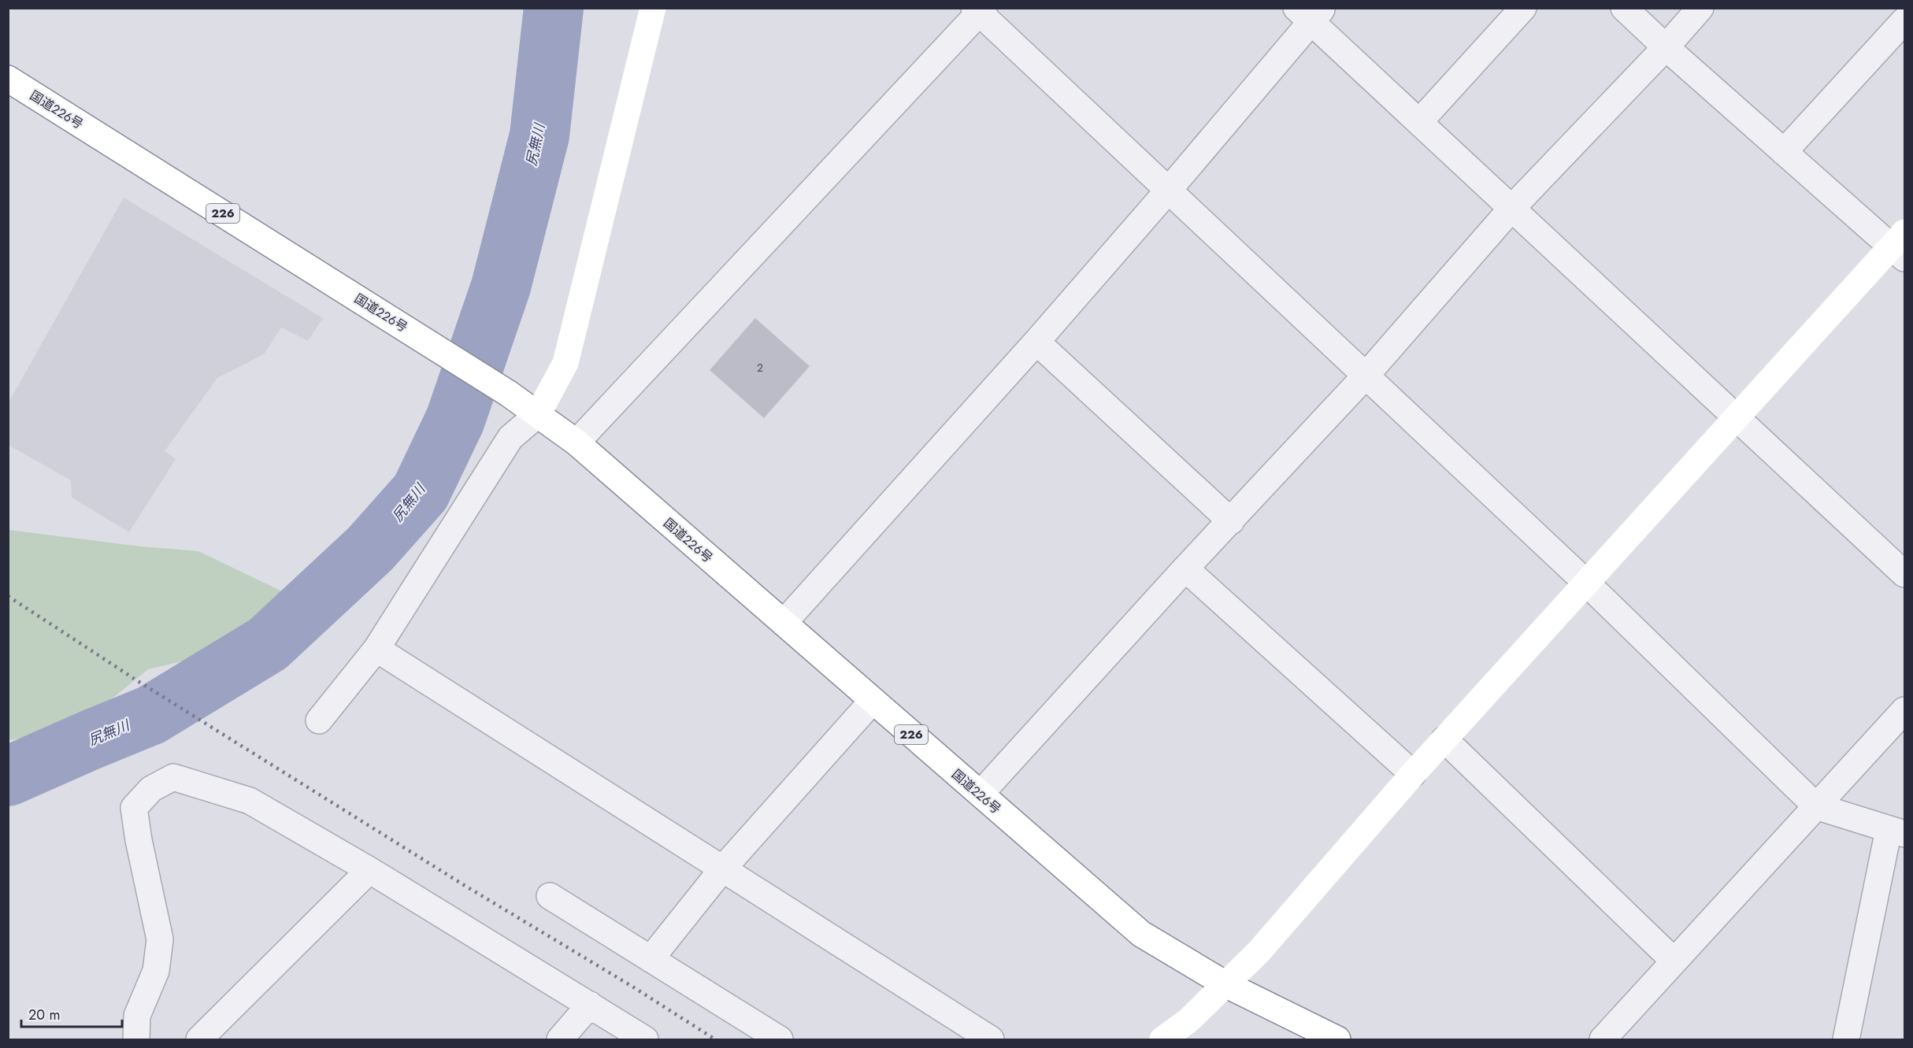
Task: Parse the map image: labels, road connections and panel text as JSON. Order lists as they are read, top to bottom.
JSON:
{
  "streets": {
    "main road": ["国道226号", "226"]
  },
  "water": ["尻無川"],
  "house_numbers": ["2"],
  "scale_bar": "20 m"
}
